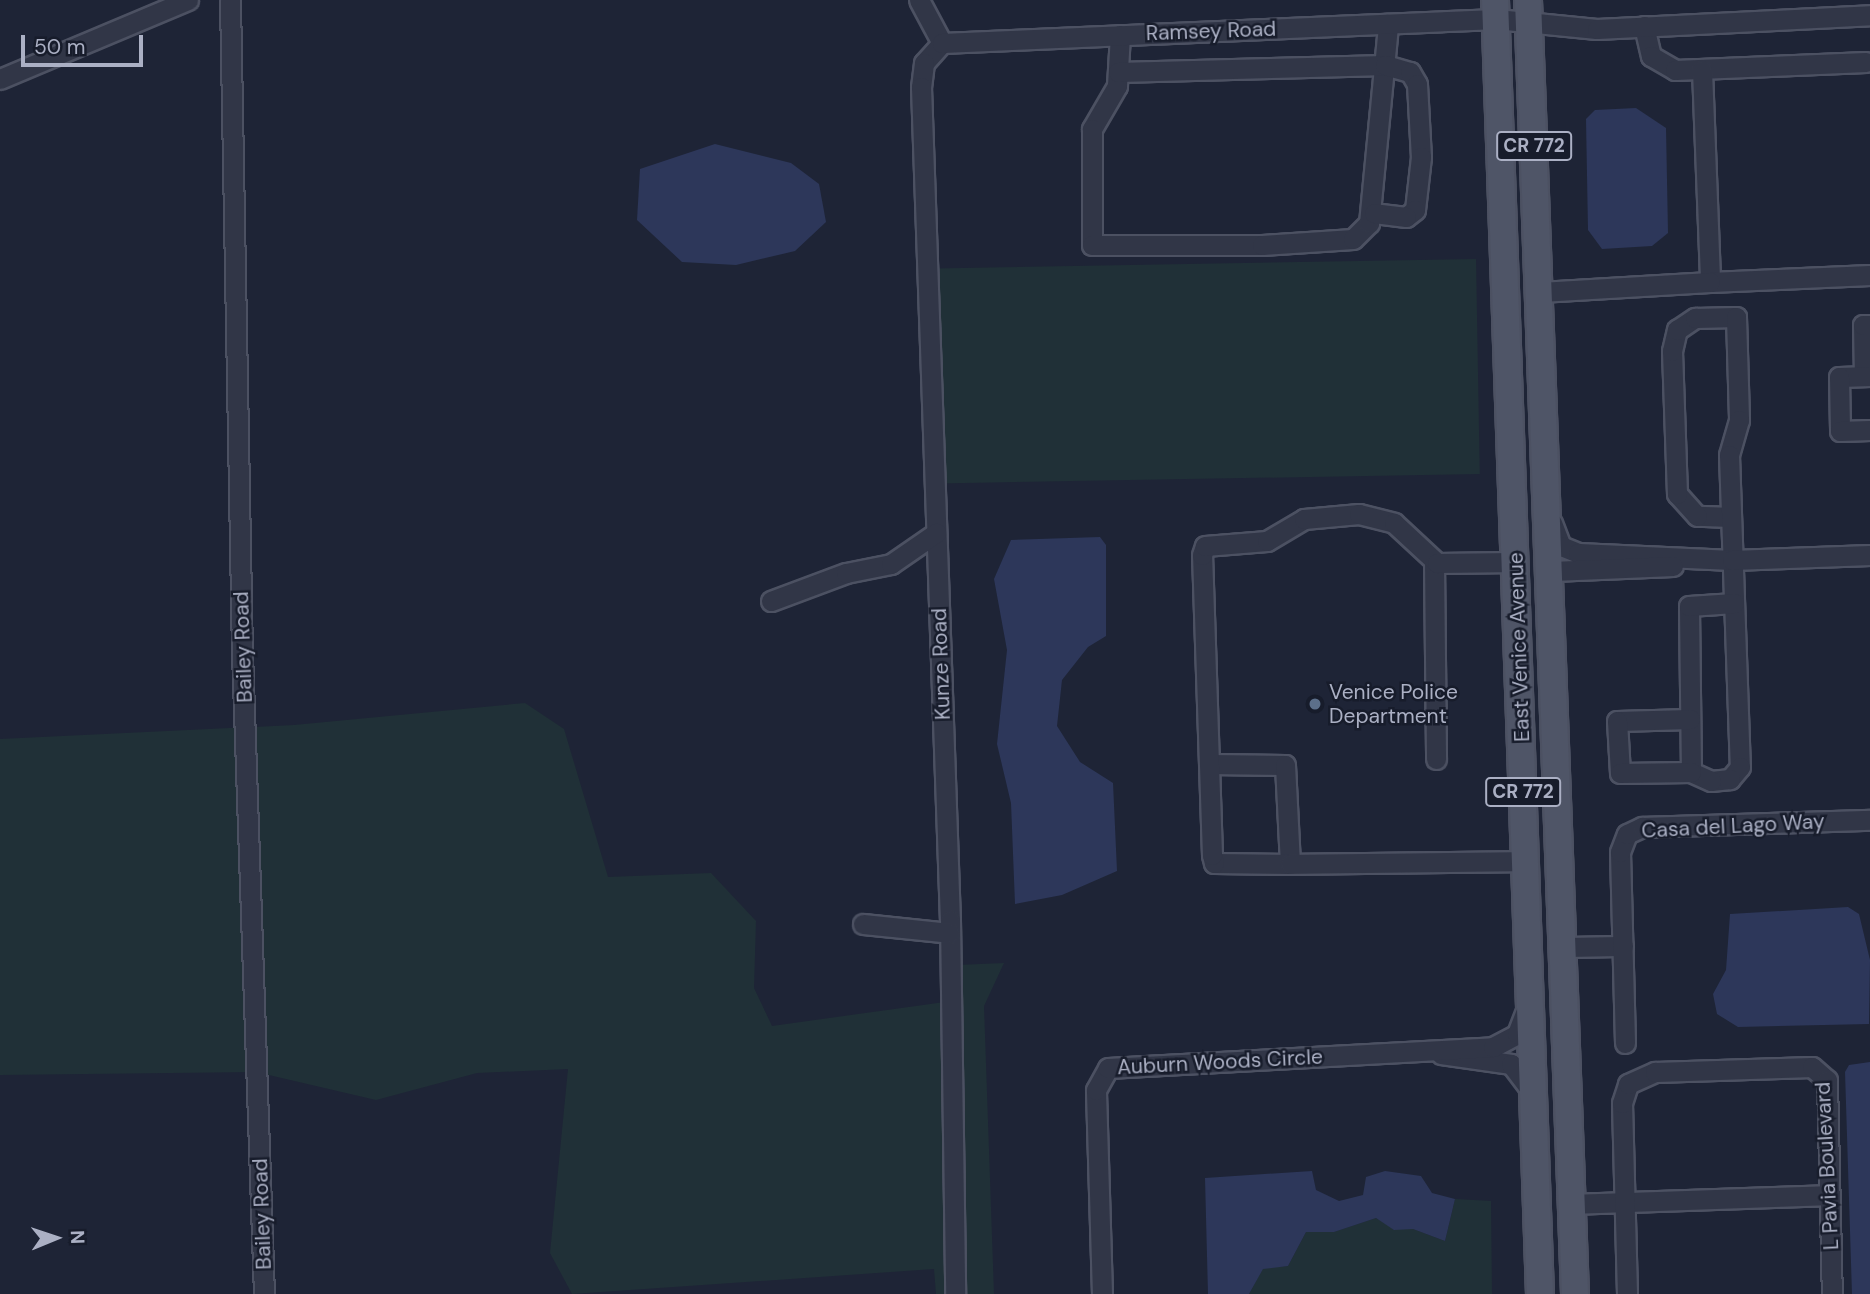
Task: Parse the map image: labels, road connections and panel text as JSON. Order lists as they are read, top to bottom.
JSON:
{
  "streets": {
    "main road": ["CR 772", "East Venice Avenue"],
    "street": [
      "Ramsey Road",
      "Bailey Road",
      "Kunze Road",
      "Casa del Lago Way",
      "Auburn Woods Circle",
      "L Pavia Boulevard"
    ]
  },
  "crossings": [
    ["Ramsey Road", "East Venice Avenue"],
    ["Ramsey Road", "Kunze Road"],
    ["East Venice Avenue", "Auburn Woods Circle"]
  ],
  "places": ["Venice Police Department"],
  "scale_bar": "50 m",
  "north": "right"
}
